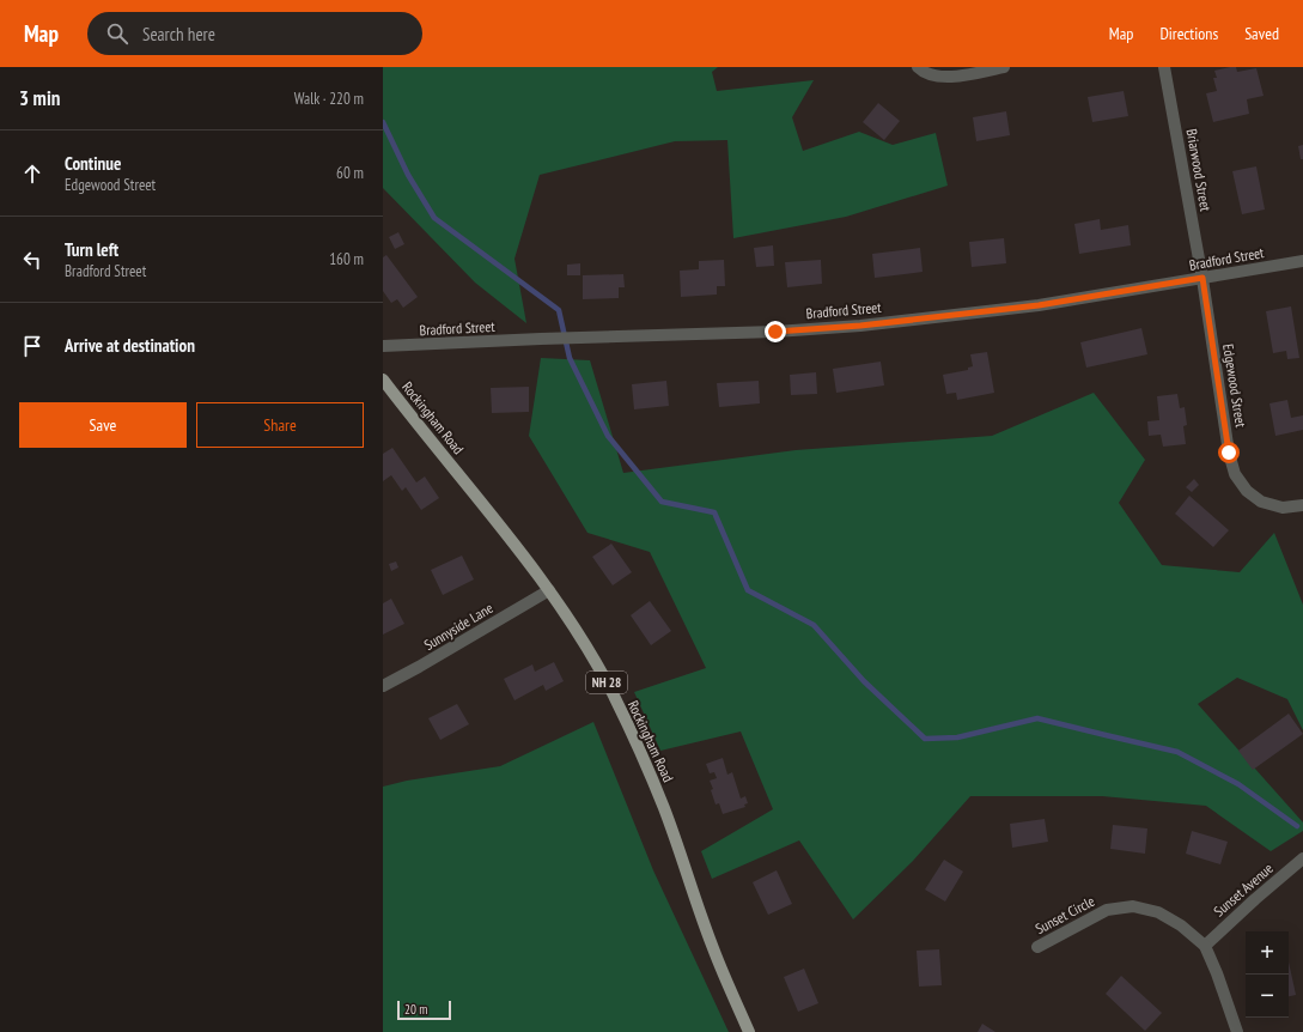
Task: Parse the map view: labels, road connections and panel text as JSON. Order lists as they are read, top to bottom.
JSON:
{
  "streets": {
    "main road": ["Rockingham Road", "NH 28"],
    "street": [
      "Briarwood Street",
      "Bradford Street",
      "Edgewood Street",
      "Sunnyside Lane",
      "Sunset Avenue",
      "Sunset Circle"
    ]
  },
  "crossings": [
    ["Briarwood Street", "Bradford Street"],
    ["Briarwood Street", "Edgewood Street"],
    ["Bradford Street", "Edgewood Street"],
    ["Rockingham Road", "Sunnyside Lane"],
    ["Sunset Avenue", "Sunset Circle"]
  ],
  "scale_bar": "20 m",
  "page": {
    "header": "Map",
    "search": "Search here",
    "nav": ["Map", "Directions", "Saved"],
    "heading": ["3 min", "Walk · 220 m"],
    "list": [
      ["Continue", "Edgewood Street", "60 m"],
      ["Turn left", "Bradford Street", "160 m"],
      "Arrive at destination"
    ],
    "buttons": ["Save", "Share"],
    "map_buttons": ["+", "−"],
    "scale": "20 m"
  }
}
